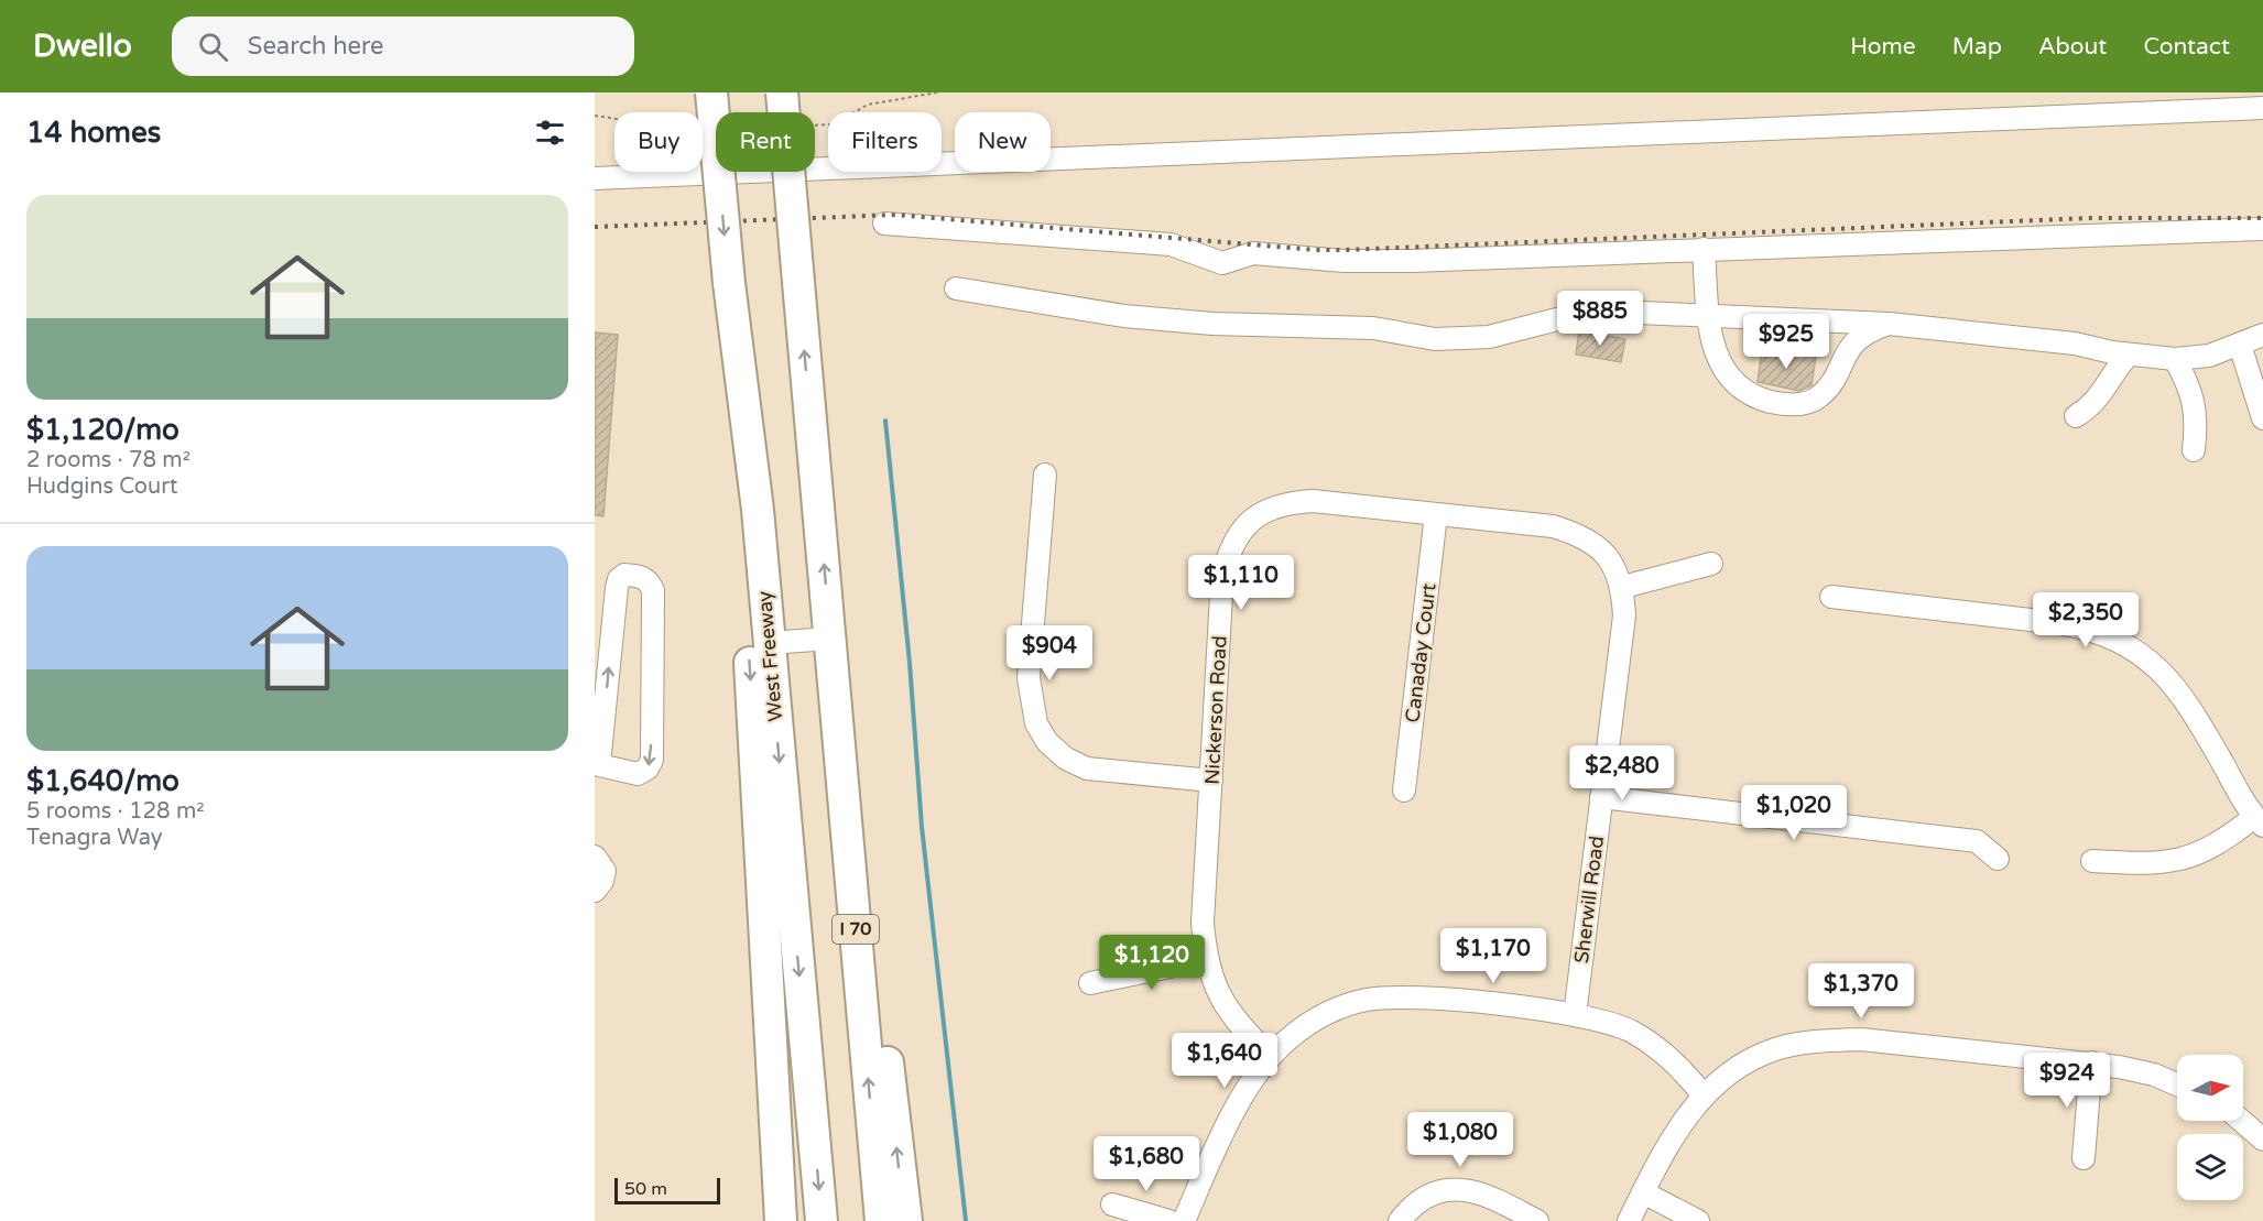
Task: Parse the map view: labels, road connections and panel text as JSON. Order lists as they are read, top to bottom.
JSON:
{
  "streets": {
    "highway": ["West Freeway", "I 70"],
    "street": ["Canaday Court", "Nickerson Road", "Sherwill Road"]
  },
  "crossings": [
    ["Canaday Court", "Nickerson Road"],
    ["Nickerson Road", "Sherwill Road"]
  ],
  "scale_bar": "50 m",
  "north": "right",
  "page": {
    "header": "Dwello",
    "search": "Search here",
    "nav": [
      "Home",
      "Map",
      "About",
      "Contact"
    ],
    "heading": "14 homes",
    "chip": [
      "Buy",
      "Rent",
      "Filters",
      "New"
    ],
    "list": [
      {
        "name": "$1,120/mo",
        "note": "2 rooms · 78 m² · Hudgins Court"
      },
      {
        "name": "$1,640/mo",
        "note": "5 rooms · 128 m² · Tenagra Way"
      }
    ],
    "price": [
      "$885",
      "$925",
      "$1,110",
      "$2,350",
      "$904",
      "$2,480",
      "$1,020",
      "$1,170",
      "$1,120",
      "$1,370",
      "$1,640",
      "$924",
      "$1,080",
      "$1,680"
    ],
    "scale": "50 m"
  }
}
